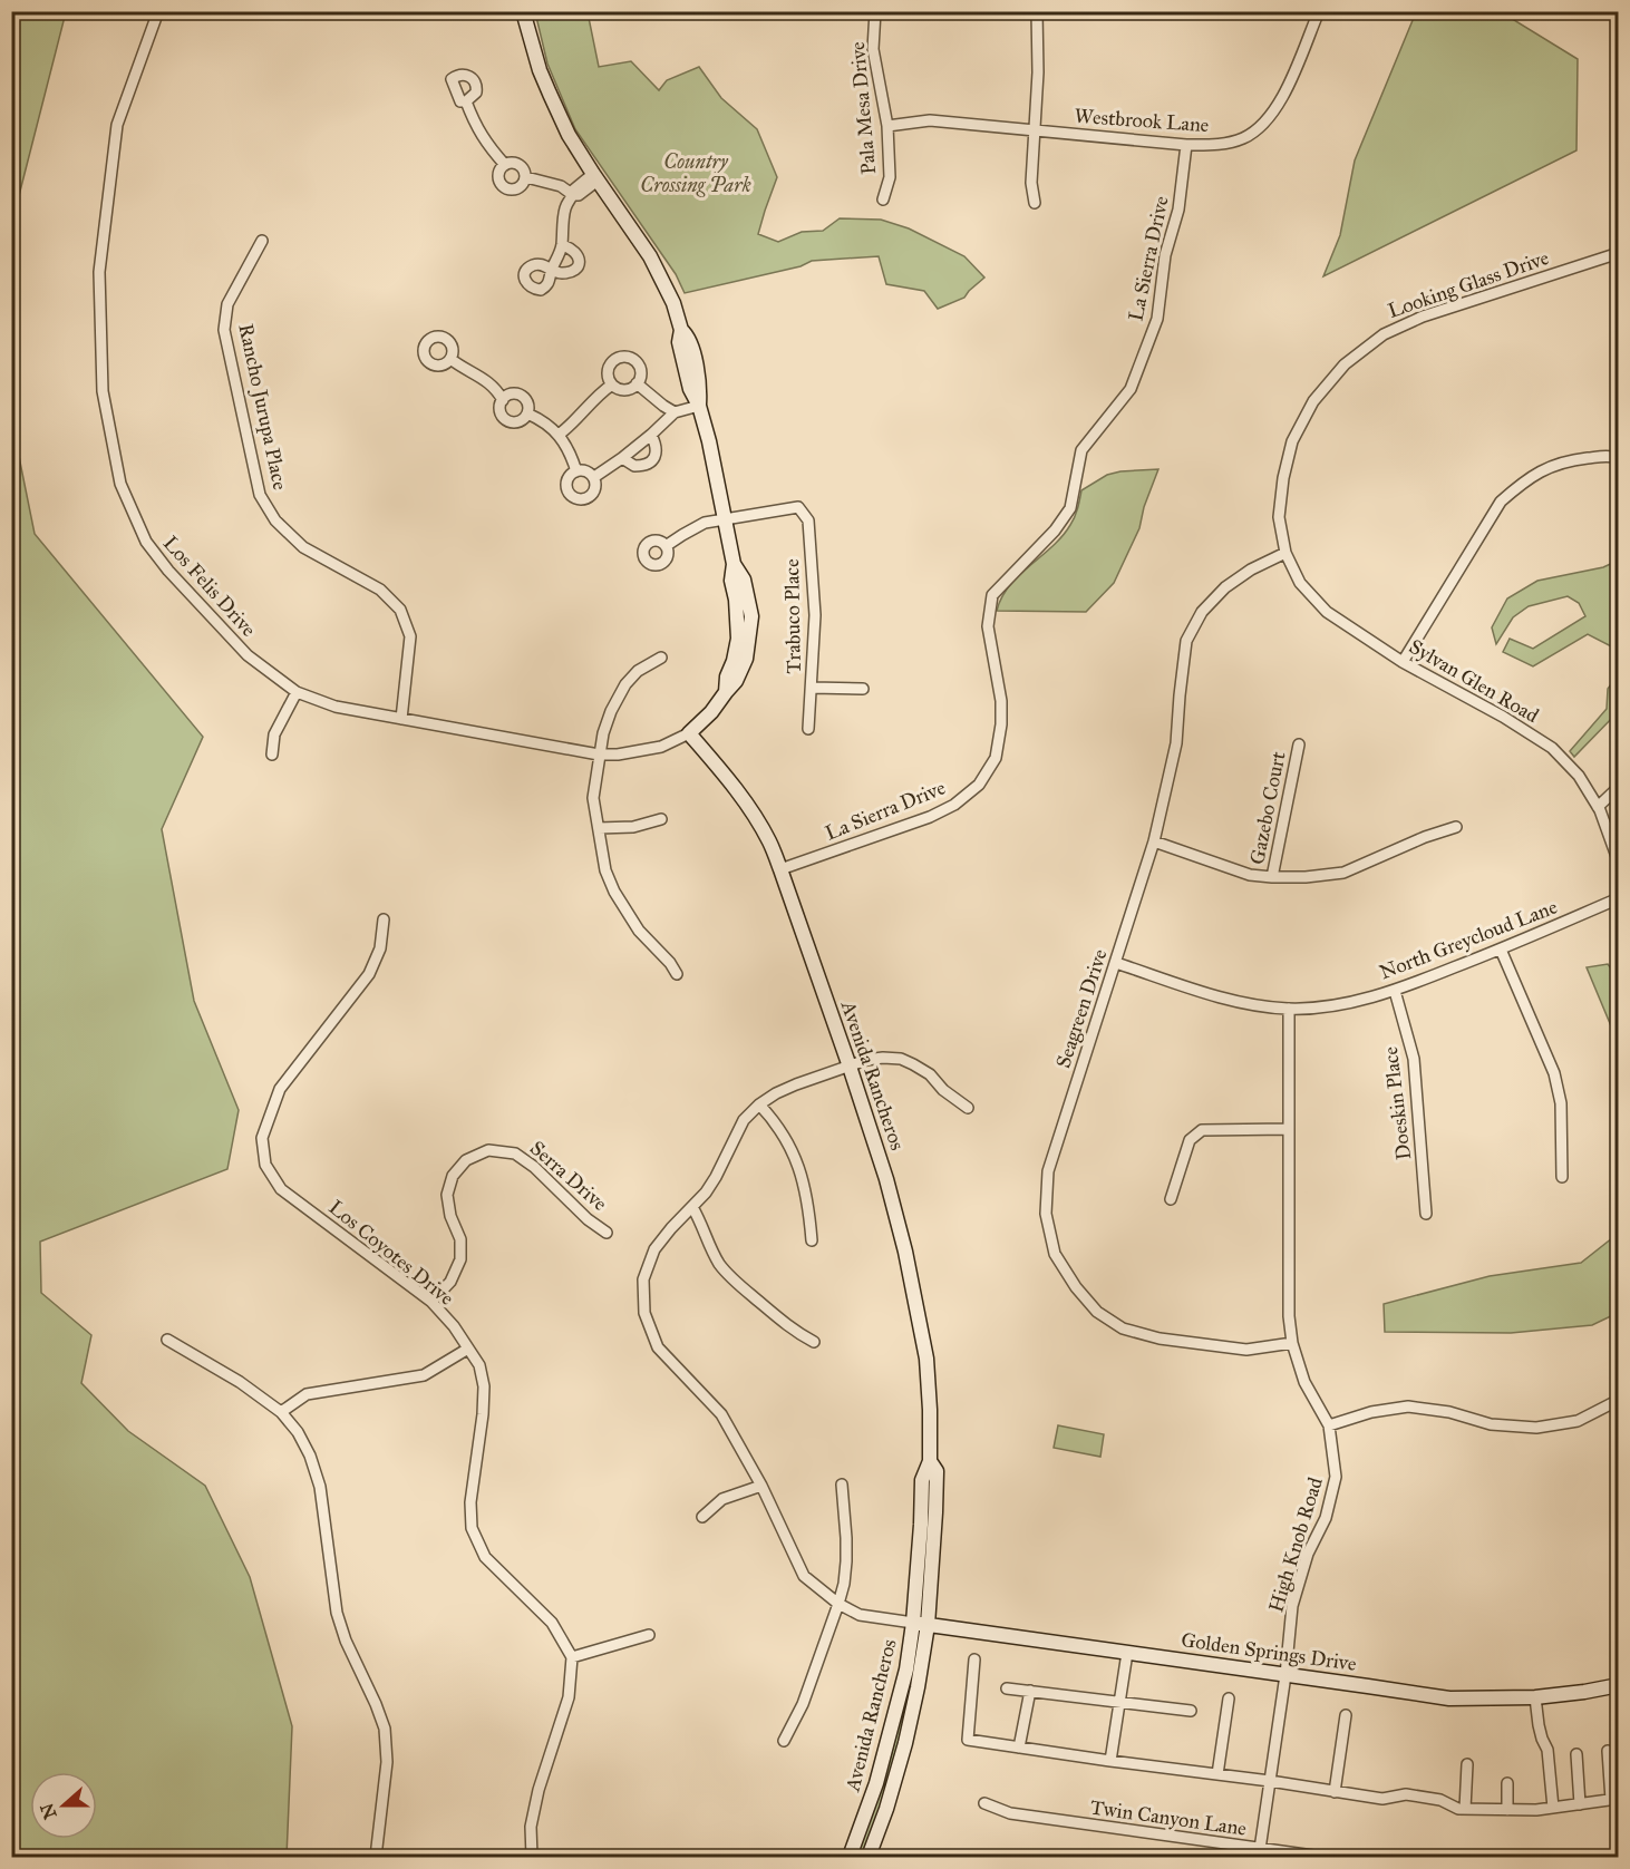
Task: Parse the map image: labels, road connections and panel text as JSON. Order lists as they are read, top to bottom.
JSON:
{
  "streets": {
    "main road": ["Avenida Rancheros", "Golden Springs Drive"],
    "street": [
      "Pala Mesa Drive",
      "Westbrook Lane",
      "La Sierra Drive",
      "Looking Glass Drive",
      "Rancho Jurupa Place",
      "Los Felis Drive",
      "Trabuco Place",
      "Sylvan Glen Road",
      "Gazebo Court",
      "North Greycloud Lane",
      "Seagreen Drive",
      "Doeskin Place",
      "Serra Drive",
      "Los Coyotes Drive",
      "High Knob Road",
      "Twin Canyon Lane"
    ]
  },
  "crossings": [
    ["Pala Mesa Drive", "Westbrook Lane"],
    ["Westbrook Lane", "La Sierra Drive"],
    ["La Sierra Drive", "Avenida Rancheros"],
    ["Looking Glass Drive", "Sylvan Glen Road"],
    ["Looking Glass Drive", "Seagreen Drive"],
    ["Rancho Jurupa Place", "Los Felis Drive"],
    ["Los Felis Drive", "Avenida Rancheros"],
    ["Sylvan Glen Road", "Seagreen Drive"],
    ["North Greycloud Lane", "Seagreen Drive"],
    ["North Greycloud Lane", "Doeskin Place"],
    ["North Greycloud Lane", "High Knob Road"],
    ["Seagreen Drive", "High Knob Road"],
    ["Avenida Rancheros", "Golden Springs Drive"],
    ["Serra Drive", "Los Coyotes Drive"],
    ["High Knob Road", "Golden Springs Drive"],
    ["High Knob Road", "Twin Canyon Lane"]
  ],
  "parks": ["Country Crossing Park"],
  "north": "left"
}
